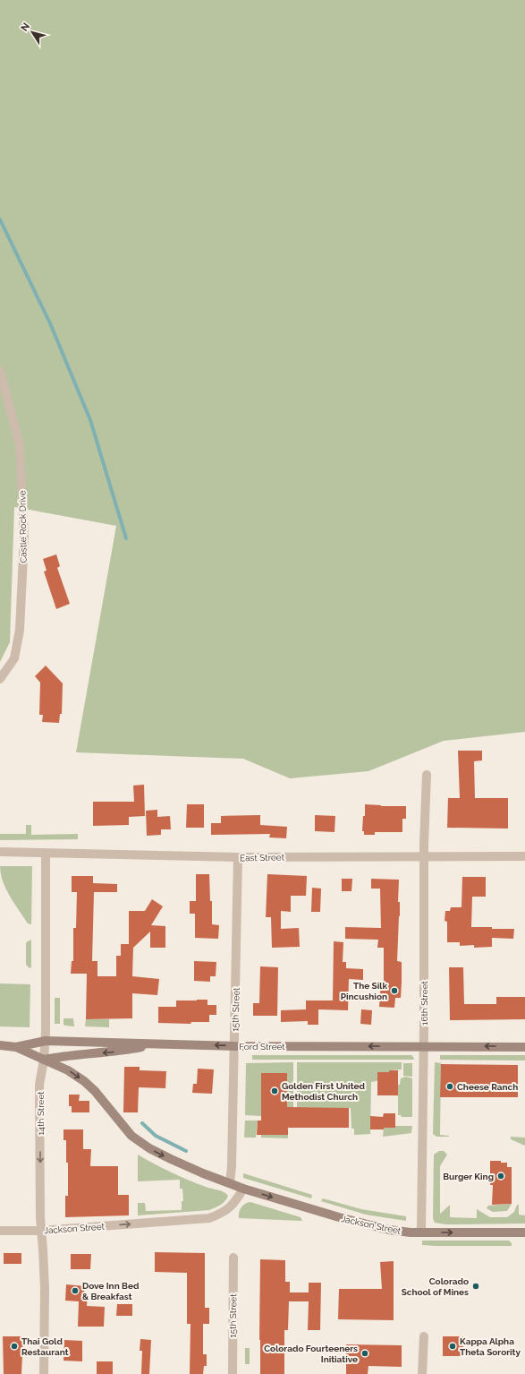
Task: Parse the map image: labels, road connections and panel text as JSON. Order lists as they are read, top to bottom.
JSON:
{
  "streets": {
    "main road": ["Ford Street", "Jackson Street"],
    "street": [
      "Castle Rock Drive",
      "East Street",
      "16th Street",
      "15th Street",
      "14th Street"
    ]
  },
  "crossings": [
    ["East Street", "16th Street"],
    ["East Street", "15th Street"],
    ["East Street", "14th Street"],
    ["16th Street", "Ford Street"],
    ["16th Street", "Jackson Street"],
    ["15th Street", "Ford Street"],
    ["15th Street", "Jackson Street"],
    ["Ford Street", "14th Street"],
    ["Ford Street", "Jackson Street"],
    ["14th Street", "Jackson Street"]
  ],
  "one_way": ["Ford Street", "Jackson Street"],
  "places": [
    "The Silk Pincushion",
    "Cheese Ranch",
    "Golden First United Methodist Church",
    "Burger King",
    "Colorado School of Mines",
    "Dove Inn Bed & Breakfast",
    "Thai Gold Restaurant",
    "Kappa Alpha Theta Sorority",
    "Colorado Fourteeners Initiative"
  ],
  "north": "top left"
}
